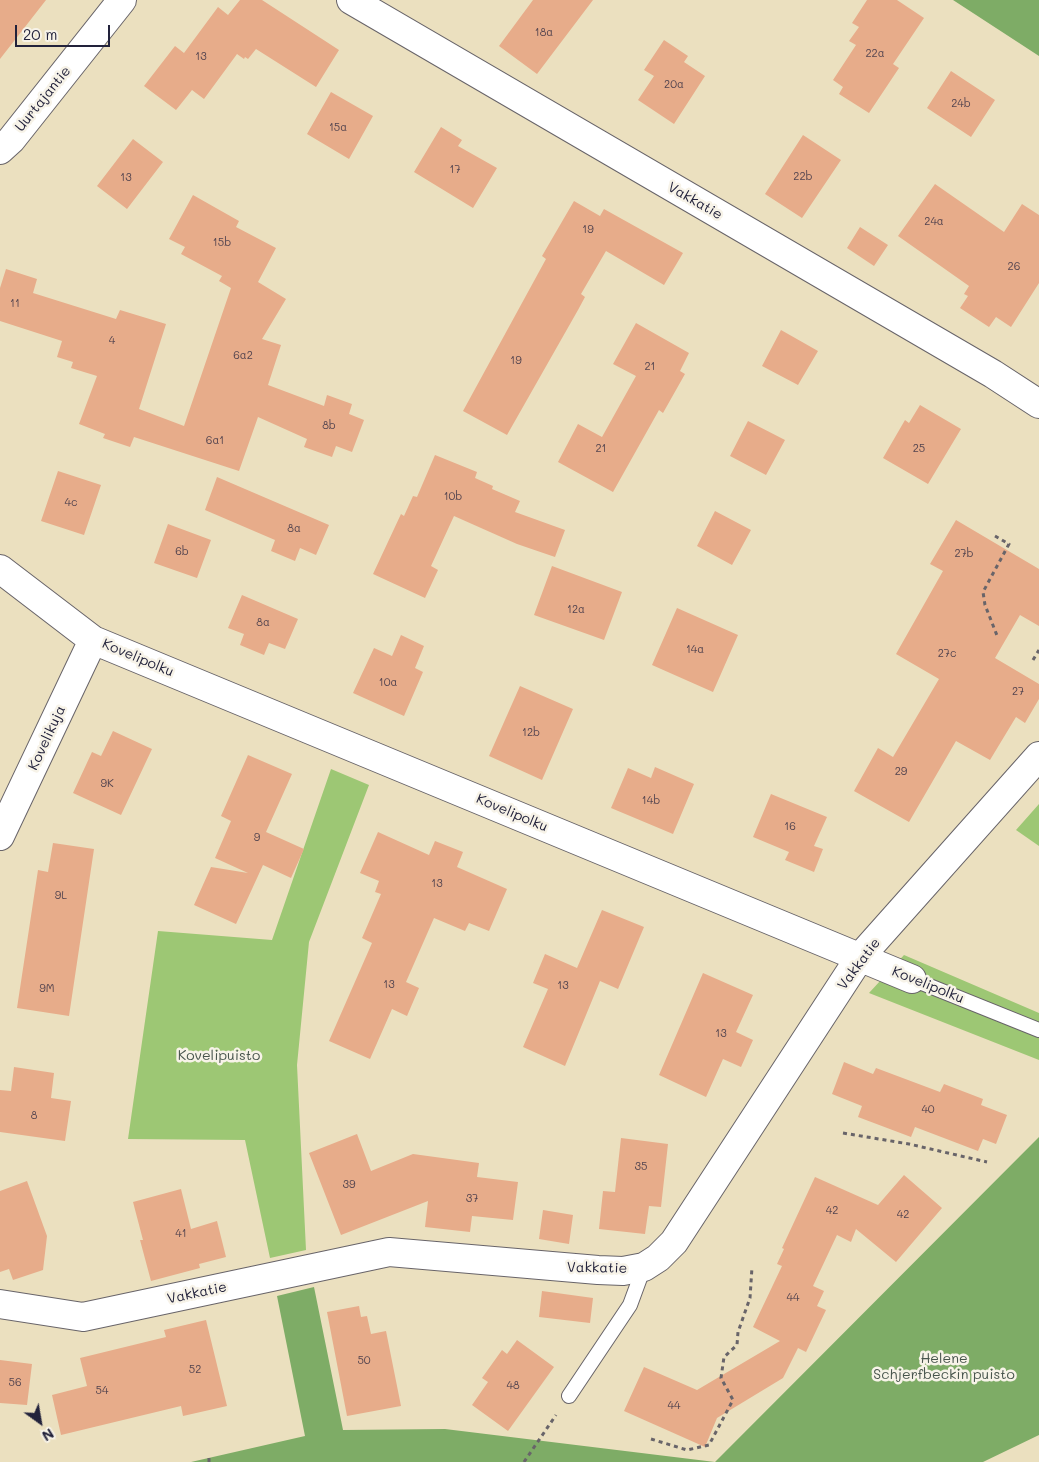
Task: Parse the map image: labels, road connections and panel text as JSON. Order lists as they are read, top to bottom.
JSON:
{
  "streets": {
    "street": [
      "Uurtajantie",
      "Vakkatie",
      "Kovelipolku",
      "Kovelikuja"
    ]
  },
  "crossings": [
    ["Vakkatie", "Kovelipolku"],
    ["Kovelipolku", "Kovelikuja"]
  ],
  "parks": ["Kovelipuisto", "Helene Schjerfbeckin puisto"],
  "house_numbers": [
    "18a",
    "22a",
    "13",
    "20a",
    "24b",
    "15a",
    "17",
    "22b",
    "13",
    "24a",
    "19",
    "15b",
    "26",
    "11",
    "4",
    "6a2",
    "19",
    "21",
    "8b",
    "6a1",
    "21",
    "25",
    "10b",
    "4c",
    "8a",
    "6b",
    "27b",
    "12a",
    "8a",
    "14a",
    "27c",
    "10a",
    "27",
    "12b",
    "29",
    "9K",
    "14b",
    "16",
    "9",
    "13",
    "9L",
    "13",
    "13",
    "9M",
    "13",
    "40",
    "8",
    "35",
    "39",
    "37",
    "42",
    "42",
    "41",
    "44",
    "50",
    "52",
    "56",
    "48",
    "54",
    "44"
  ],
  "scale_bar": "20 m",
  "north": "bottom right"
}
